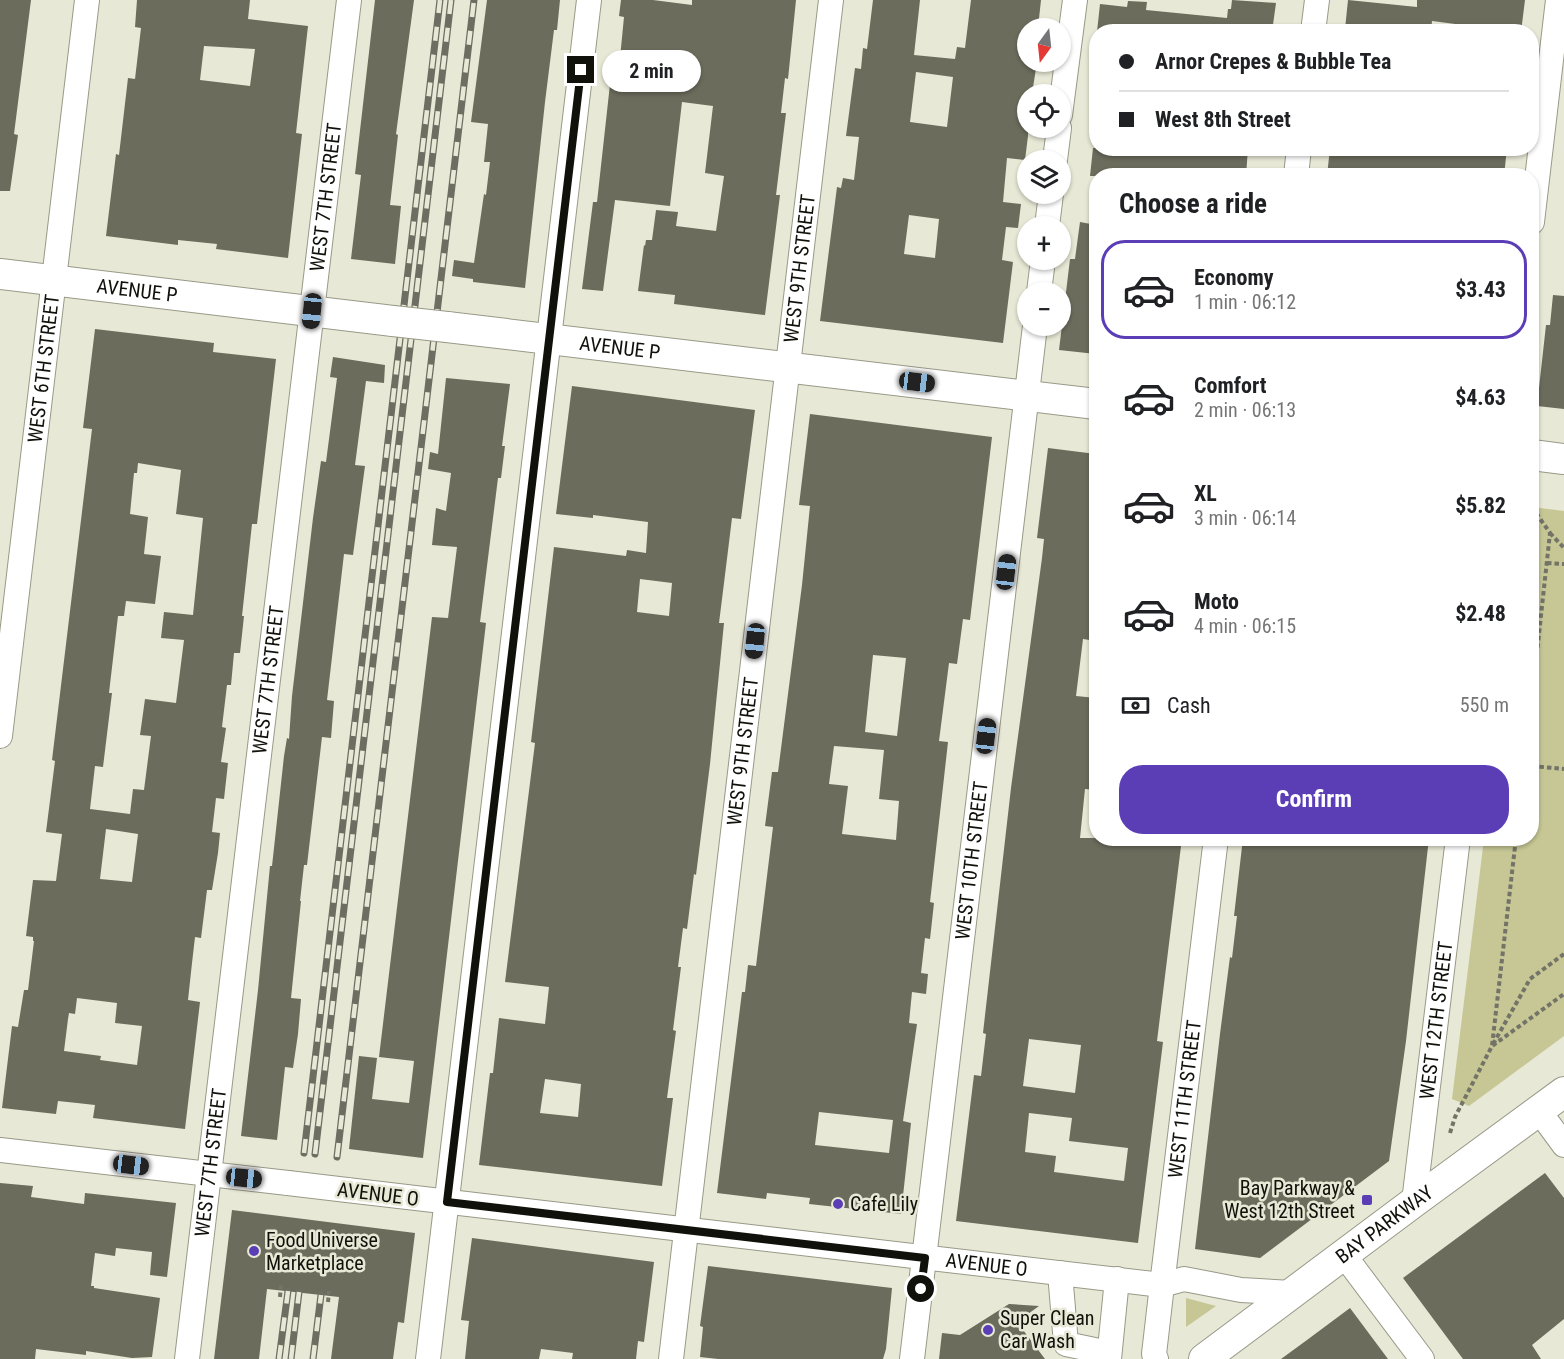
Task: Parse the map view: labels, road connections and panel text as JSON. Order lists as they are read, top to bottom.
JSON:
{
  "streets": {
    "main road": ["AVENUE P", "BAY PARKWAY"],
    "street": [
      "WEST 7TH STREET",
      "WEST 9TH STREET",
      "WEST 6TH STREET",
      "WEST 10TH STREET",
      "WEST 12TH STREET",
      "WEST 11TH STREET",
      "AVENUE O"
    ]
  },
  "crossings": [
    ["WEST 7TH STREET", "AVENUE P"],
    ["WEST 7TH STREET", "AVENUE O"],
    ["WEST 9TH STREET", "AVENUE P"],
    ["WEST 9TH STREET", "AVENUE O"],
    ["AVENUE P", "WEST 6TH STREET"],
    ["AVENUE P", "WEST 10TH STREET"],
    ["WEST 10TH STREET", "AVENUE O"],
    ["WEST 12TH STREET", "BAY PARKWAY"],
    ["WEST 11TH STREET", "AVENUE O"],
    ["AVENUE O", "BAY PARKWAY"]
  ],
  "places": {
    "transit": ["Bay Parkway & West 12th Street"],
    "other": ["Cafe Lily", "Food Universe Marketplace", "Super Clean Car Wash"]
  },
  "north": "bottom",
  "page": {
    "map_buttons": ["+", "−"],
    "banner": ["Arnor Crepes & Bubble Tea", "West 8th Street"],
    "bubble": "2 min",
    "heading": "Choose a ride",
    "list": [
      {
        "name": "Economy",
        "note": "1 min · 06:12",
        "value": "$3.43"
      },
      {
        "name": "Comfort",
        "note": "2 min · 06:13",
        "value": "$4.63"
      },
      {
        "name": "XL",
        "note": "3 min · 06:14",
        "value": "$5.82"
      },
      {
        "name": "Moto",
        "note": "4 min · 06:15",
        "value": "$2.48"
      }
    ],
    "pay": ["Cash", "550 m"],
    "buttons": "Confirm"
  }
}
